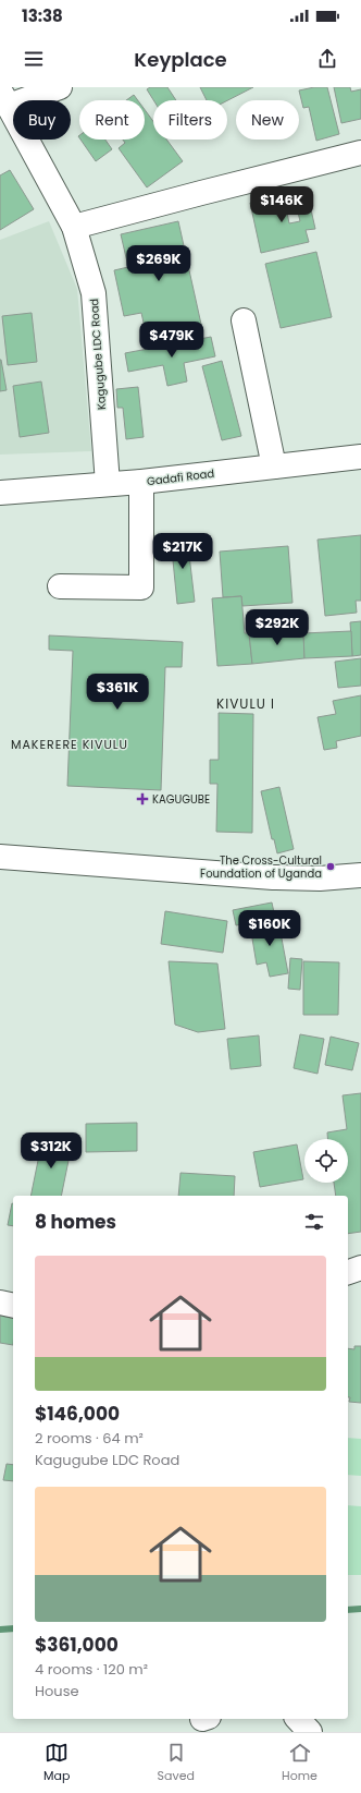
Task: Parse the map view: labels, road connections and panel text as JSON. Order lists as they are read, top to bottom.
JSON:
{
  "streets": {
    "street": ["Kagugube LDC Road", "Gadafi Road"]
  },
  "crossings": [
    ["Kagugube LDC Road", "Gadafi Road"]
  ],
  "districts": ["KIVULU I", "MAKERERE KIVULU"],
  "places": {
    "health": ["KAGUGUBE"],
    "other": ["The Cross-Cultural Foundation of Uganda"]
  },
  "page": {
    "status": "13:38",
    "header": "Keyplace",
    "chip": [
      "Buy",
      "Rent",
      "Filters",
      "New"
    ],
    "price": [
      "$146K",
      "$269K",
      "$479K",
      "$217K",
      "$292K",
      "$361K",
      "$160K",
      "$312K"
    ],
    "heading": "8 homes",
    "list": [
      {
        "name": "$146,000",
        "note": "2 rooms · 64 m² · Kagugube LDC Road"
      },
      {
        "name": "$361,000",
        "note": "4 rooms · 120 m² · House"
      }
    ],
    "tabs": ["Map", "Saved", "Home"]
  }
}
